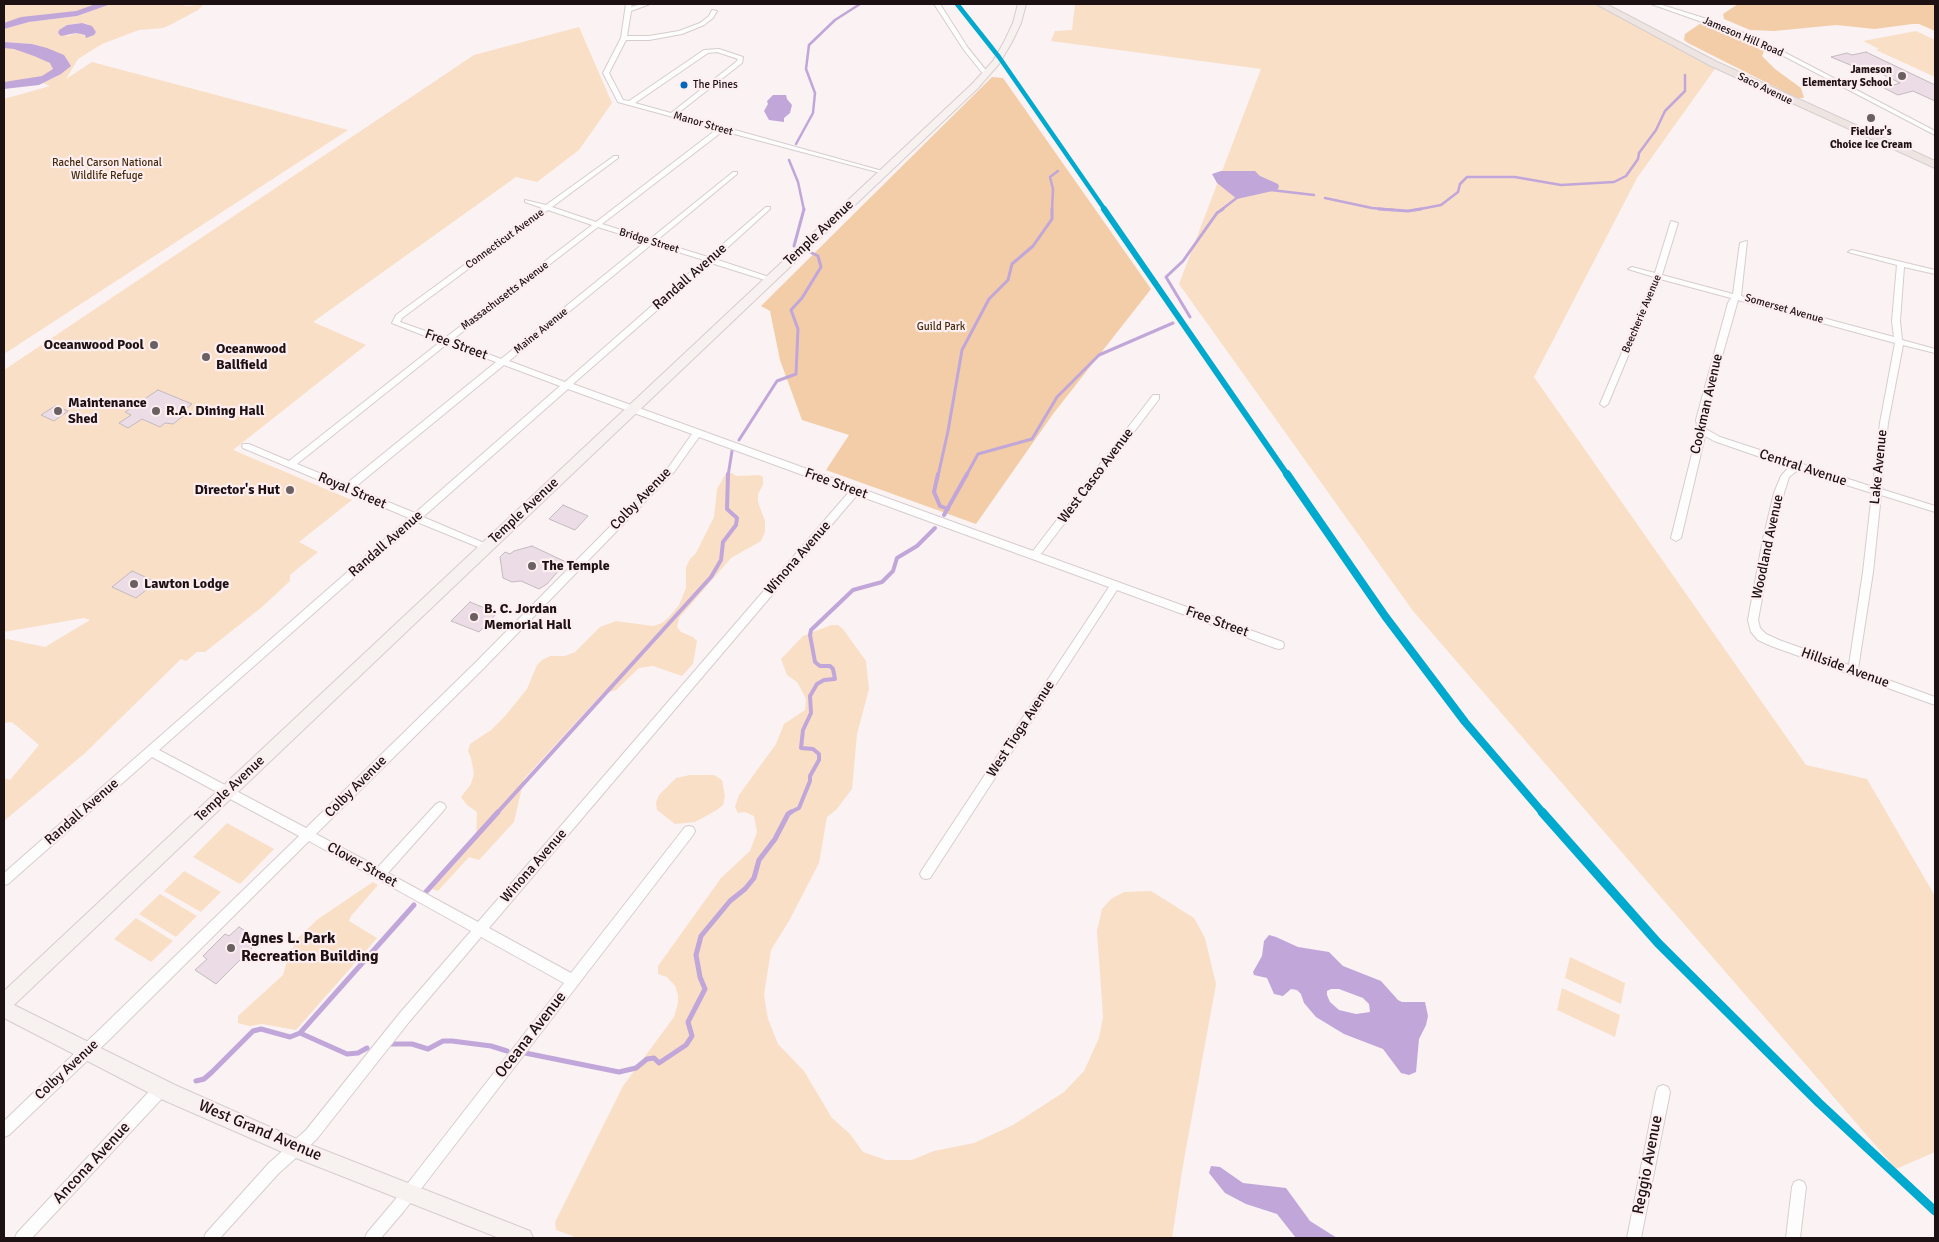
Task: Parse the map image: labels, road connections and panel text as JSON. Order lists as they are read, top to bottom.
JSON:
{
  "streets": {
    "main road": ["Saco Avenue"],
    "street": [
      "Jameson Hill Road",
      "Manor Street",
      "Temple Avenue",
      "Connecticut Avenue",
      "Bridge Street",
      "Randall Avenue",
      "Massachusetts Avenue",
      "Somerset Avenue",
      "Beecherie Avenue",
      "Maine Avenue",
      "Free Street",
      "Cookman Avenue",
      "Lake Avenue",
      "Central Avenue",
      "West Casco Avenue",
      "Royal Street",
      "Colby Avenue",
      "Woodland Avenue",
      "Winona Avenue",
      "Hillside Avenue",
      "West Tioga Avenue",
      "Clover Street",
      "Oceana Avenue",
      "West Grand Avenue",
      "Ancona Avenue",
      "Reggio Avenue"
    ]
  },
  "crossings": [
    ["Manor Street", "Temple Avenue"],
    ["Manor Street", "Massachusetts Avenue"],
    ["Temple Avenue", "Bridge Street"],
    ["Temple Avenue", "Free Street"],
    ["Temple Avenue", "Royal Street"],
    ["Temple Avenue", "Clover Street"],
    ["Connecticut Avenue", "Bridge Street"],
    ["Connecticut Avenue", "Free Street"],
    ["Bridge Street", "Randall Avenue"],
    ["Bridge Street", "Massachusetts Avenue"],
    ["Bridge Street", "Maine Avenue"],
    ["Randall Avenue", "Free Street"],
    ["Randall Avenue", "Royal Street"],
    ["Randall Avenue", "Clover Street"],
    ["Massachusetts Avenue", "Free Street"],
    ["Massachusetts Avenue", "Royal Street"],
    ["Somerset Avenue", "Beecherie Avenue"],
    ["Somerset Avenue", "Cookman Avenue"],
    ["Somerset Avenue", "Lake Avenue"],
    ["Maine Avenue", "Free Street"],
    ["Maine Avenue", "Royal Street"],
    ["Free Street", "West Casco Avenue"],
    ["Free Street", "Colby Avenue"],
    ["Free Street", "Winona Avenue"],
    ["Free Street", "West Tioga Avenue"],
    ["Cookman Avenue", "Central Avenue"],
    ["Lake Avenue", "Central Avenue"],
    ["Lake Avenue", "Hillside Avenue"],
    ["Central Avenue", "Woodland Avenue"],
    ["Colby Avenue", "Clover Street"],
    ["Colby Avenue", "West Grand Avenue"],
    ["Woodland Avenue", "Hillside Avenue"],
    ["Winona Avenue", "Clover Street"],
    ["Winona Avenue", "West Grand Avenue"],
    ["Clover Street", "Oceana Avenue"],
    ["Oceana Avenue", "West Grand Avenue"],
    ["West Grand Avenue", "Ancona Avenue"]
  ],
  "parks": ["Rachel Carson National Wildlife Refuge", "Guild Park"],
  "places": [
    "Jameson Elementary School",
    "The Pines",
    "Fielder's Choice Ice Cream",
    "Oceanwood Pool",
    "Oceanwood Ballfield",
    "Maintenance Shed",
    "R.A. Dining Hall",
    "Director's Hut",
    "The Temple",
    "Lawton Lodge",
    "B. C. Jordan Memorial Hall",
    "Agnes L. Park Recreation Building"
  ]
}
